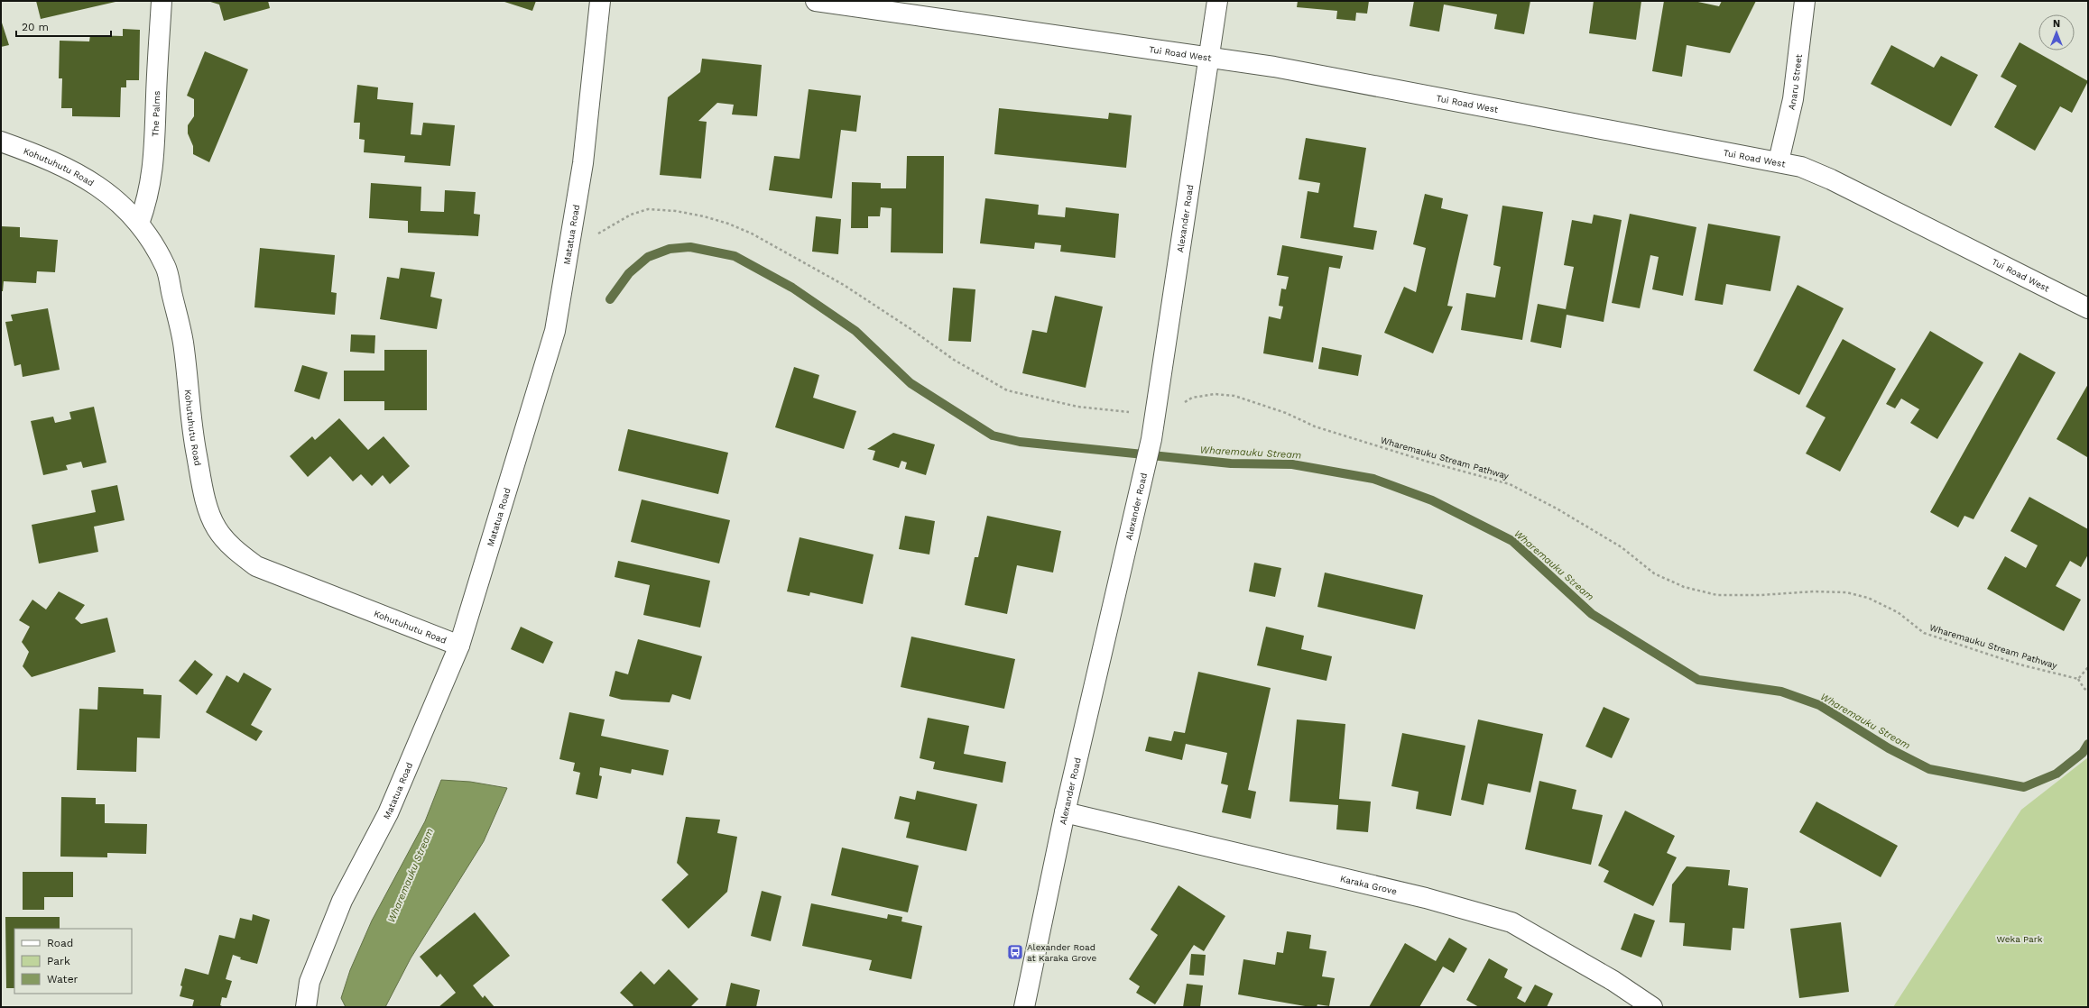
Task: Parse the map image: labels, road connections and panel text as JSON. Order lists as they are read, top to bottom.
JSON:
{
  "streets": {
    "street": [
      "Tui Road West",
      "Anaru Street",
      "The Palms",
      "Kohutuhutu Road",
      "Alexander Road",
      "Matatua Road",
      "Karaka Grove"
    ],
    "path": ["Wharemauku Stream Pathway"]
  },
  "crossings": [
    ["Tui Road West", "Anaru Street"],
    ["Tui Road West", "Alexander Road"],
    ["The Palms", "Kohutuhutu Road"],
    ["Kohutuhutu Road", "Matatua Road"],
    ["Alexander Road", "Wharemauku Stream Pathway"],
    ["Alexander Road", "Karaka Grove"],
    ["Matatua Road", "Wharemauku Stream Pathway"]
  ],
  "water": ["Wharemauku Stream"],
  "parks": ["Weka Park"],
  "places": {
    "bus stop": ["Alexander Road at Karaka Grove"]
  },
  "legend": ["Road", "Park", "Water"],
  "scale_bar": "20 m",
  "north": "top"
}
